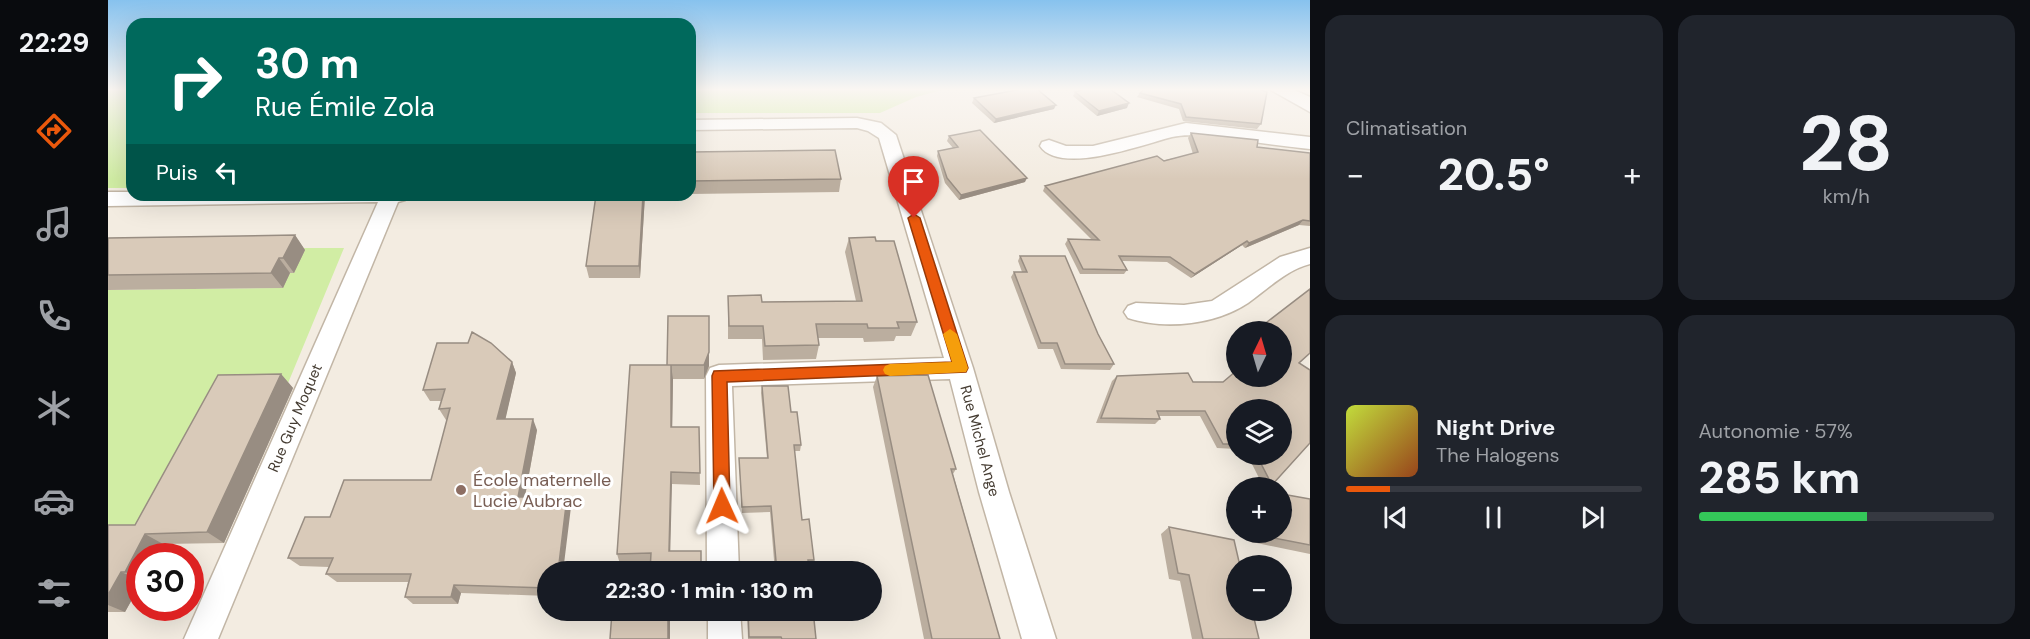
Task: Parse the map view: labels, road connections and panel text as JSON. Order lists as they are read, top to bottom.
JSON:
{
  "streets": {
    "street": ["Rue Guy Moquet", "Rue Michel Ange"]
  },
  "places": ["École maternelle Lucie Aubrac"],
  "north": "top",
  "page": {
    "tabs": "22:29",
    "tile": [
      "Climatisation",
      ["28", "km/h"],
      ["Autonomie · 57%", "285 km"]
    ],
    "turn": ["30 m", "Rue Émile Zola"],
    "then": "Puis",
    "heat": ["−", "20.5°", "+"],
    "map_buttons": ["+", "−"],
    "song": ["Night Drive", "The Halogens"],
    "limit": "30",
    "trip": "22:30 · 1 min · 130 m"
  }
}
